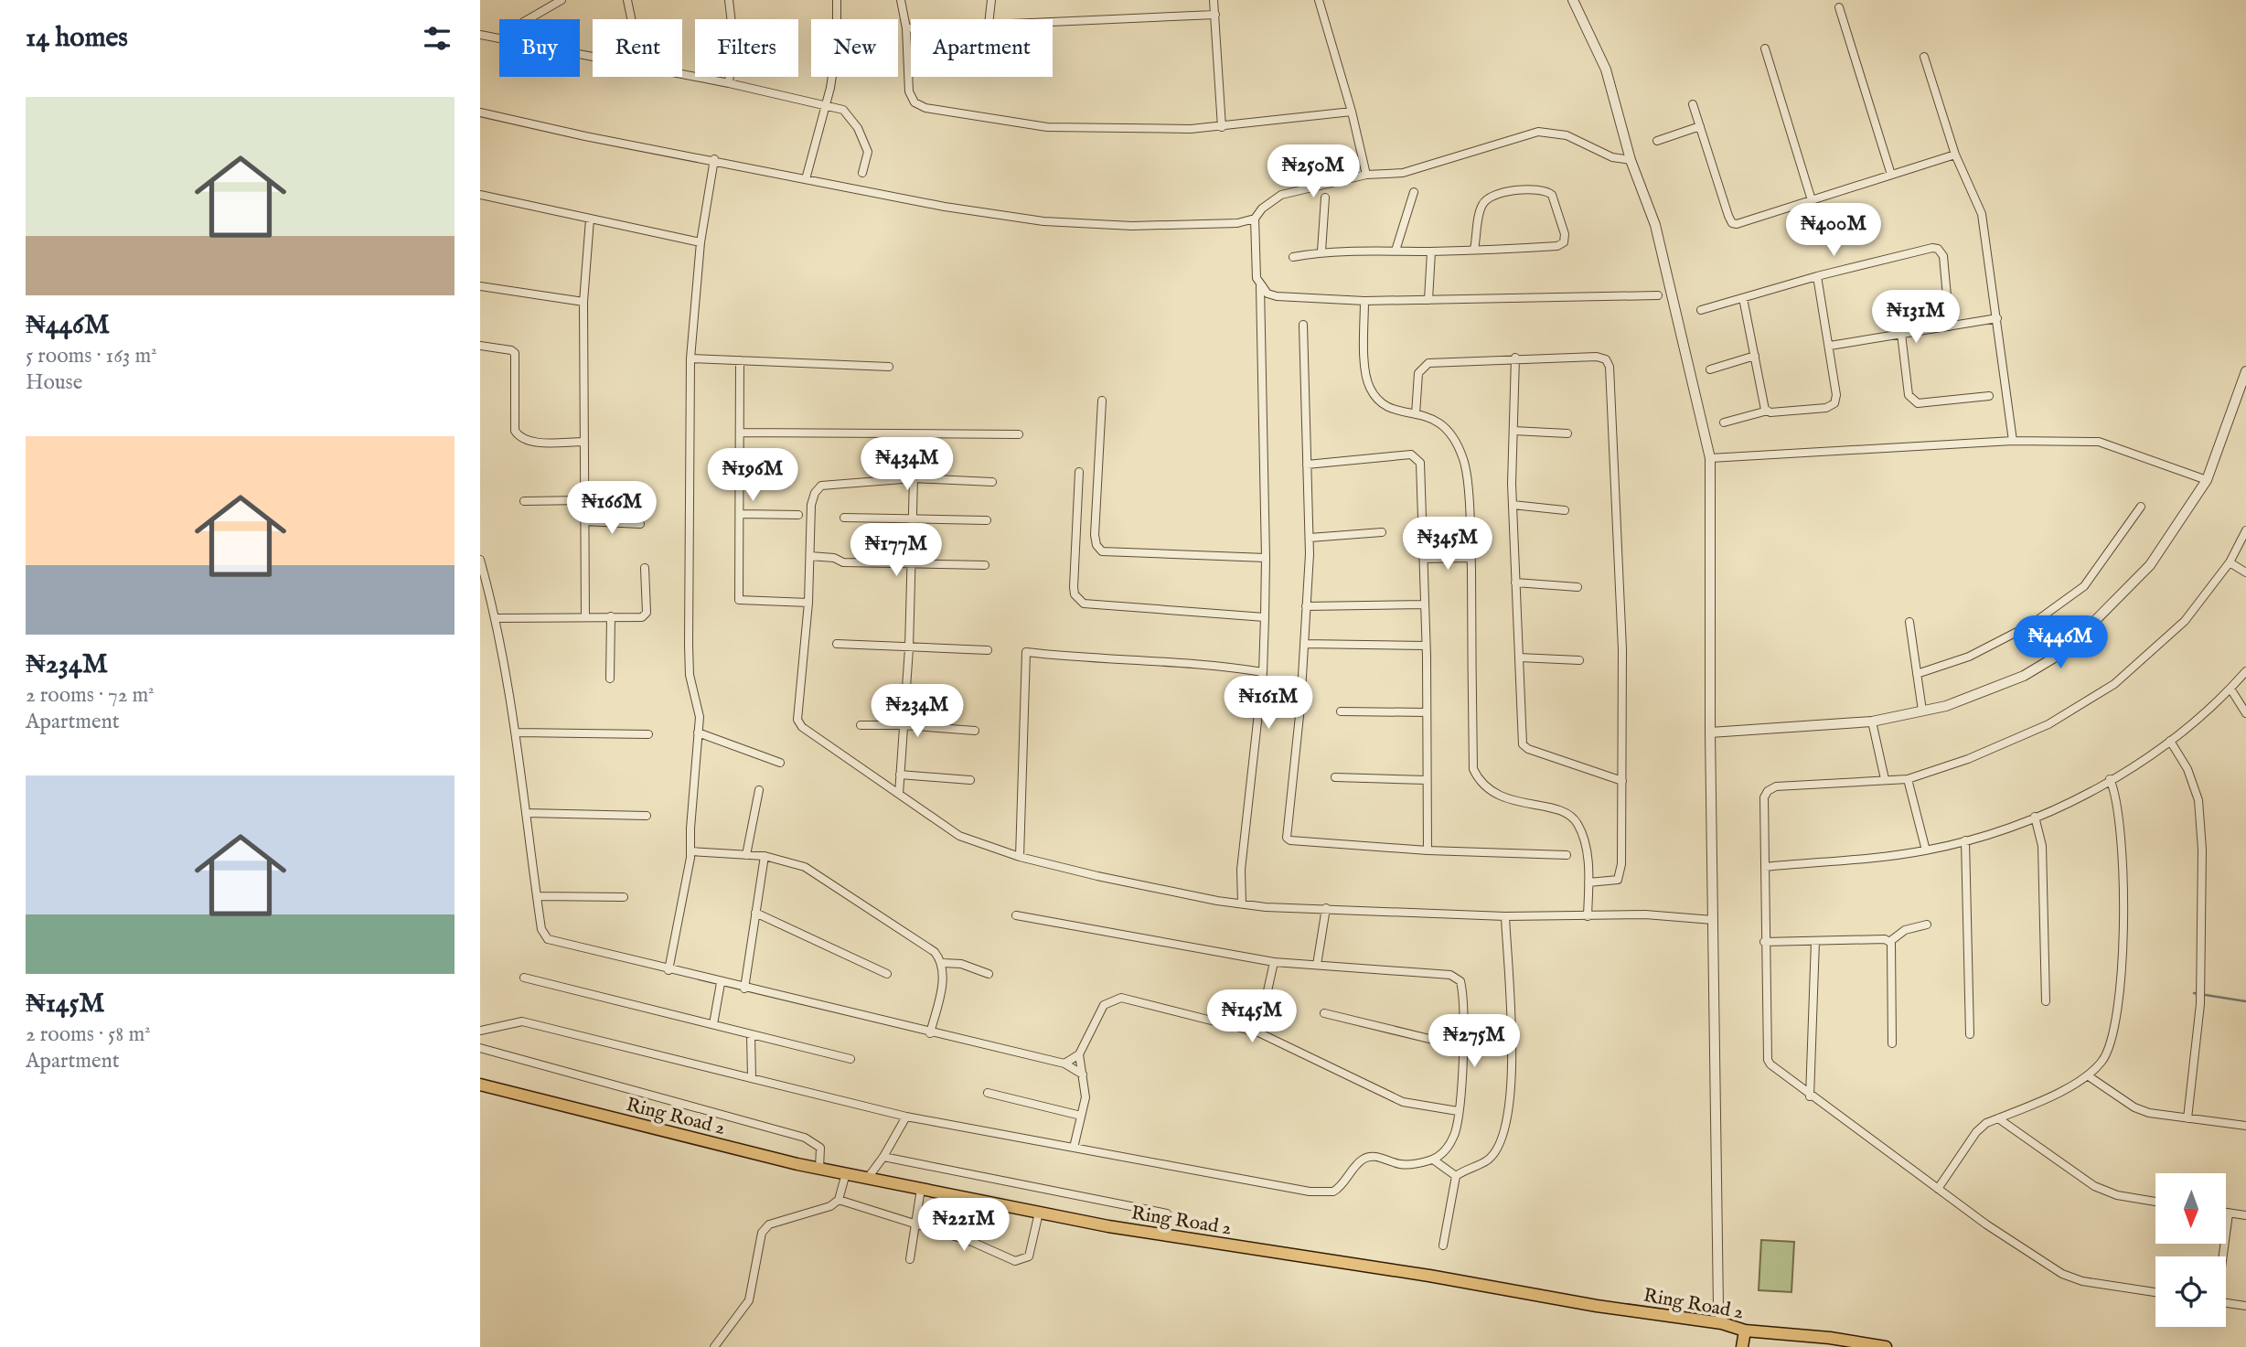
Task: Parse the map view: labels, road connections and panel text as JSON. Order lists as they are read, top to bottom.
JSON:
{
  "streets": {
    "main road": ["Ring Road 2"]
  },
  "north": "bottom",
  "page": {
    "heading": "14 homes",
    "chip": [
      "Buy",
      "Rent",
      "Filters",
      "New",
      "Apartment"
    ],
    "list": [
      {
        "name": "₦446M",
        "note": "5 rooms · 163 m² · House"
      },
      {
        "name": "₦234M",
        "note": "2 rooms · 72 m² · Apartment"
      },
      {
        "name": "₦145M",
        "note": "2 rooms · 58 m² · Apartment"
      }
    ],
    "price": [
      "₦250M",
      "₦400M",
      "₦131M",
      "₦434M",
      "₦196M",
      "₦166M",
      "₦345M",
      "₦177M",
      "₦446M",
      "₦161M",
      "₦234M",
      "₦145M",
      "₦275M",
      "₦221M"
    ]
  }
}
